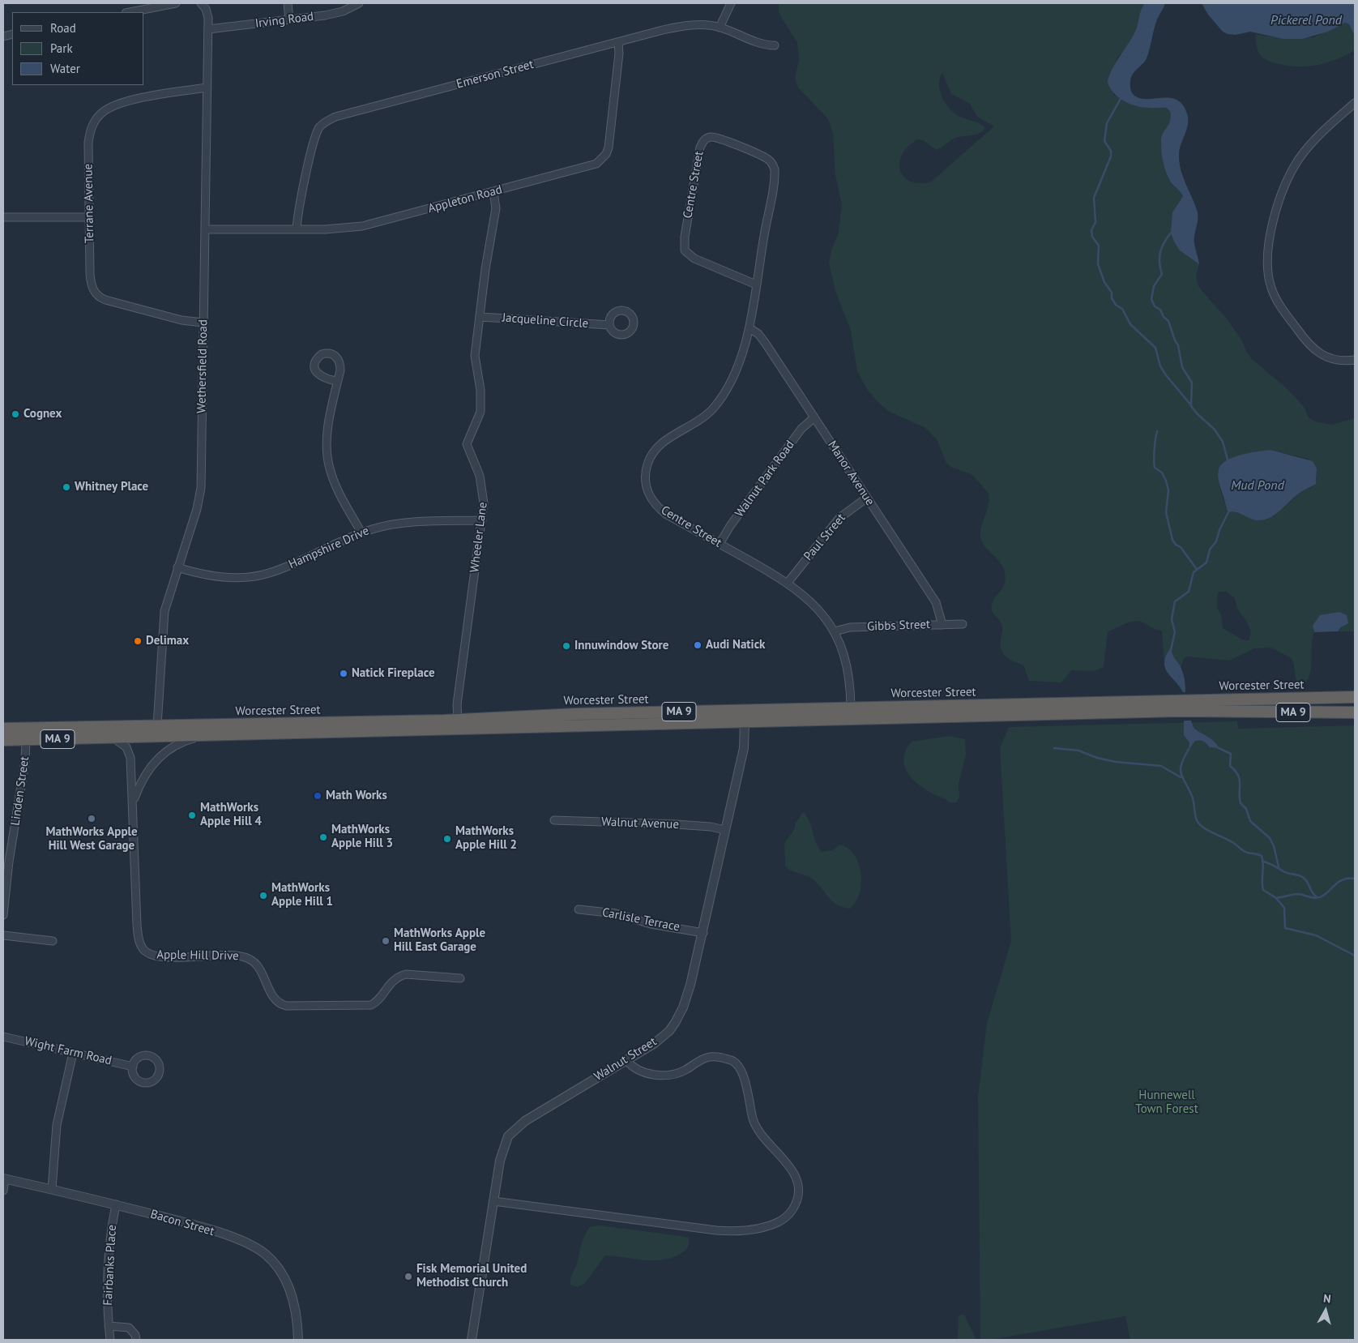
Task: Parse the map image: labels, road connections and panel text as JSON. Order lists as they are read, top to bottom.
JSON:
{
  "streets": {
    "highway": ["Worcester Street", "MA 9"],
    "street": [
      "Irving Road",
      "Emerson Street",
      "Centre Street",
      "Appleton Road",
      "Terrane Avenue",
      "Jacqueline Circle",
      "Wethersfield Road",
      "Manor Avenue",
      "Walnut Park Road",
      "Wheeler Lane",
      "Paul Street",
      "Hampshire Drive",
      "Gibbs Street",
      "Linden Street",
      "Walnut Avenue",
      "Carlisle Terrace",
      "Apple Hill Drive",
      "Wight Farm Road",
      "Walnut Street",
      "Bacon Street",
      "Fairbanks Place"
    ]
  },
  "crossings": [
    ["Irving Road", "Wethersfield Road"],
    ["Emerson Street", "Appleton Road"],
    ["Centre Street", "Manor Avenue"],
    ["Centre Street", "Walnut Park Road"],
    ["Centre Street", "Paul Street"],
    ["Centre Street", "Gibbs Street"],
    ["Centre Street", "Worcester Street"],
    ["Appleton Road", "Wethersfield Road"],
    ["Appleton Road", "Wheeler Lane"],
    ["Terrane Avenue", "Wethersfield Road"],
    ["Jacqueline Circle", "Wheeler Lane"],
    ["Wethersfield Road", "Hampshire Drive"],
    ["Wethersfield Road", "Worcester Street"],
    ["Manor Avenue", "Walnut Park Road"],
    ["Manor Avenue", "Paul Street"],
    ["Manor Avenue", "Gibbs Street"],
    ["Wheeler Lane", "Hampshire Drive"],
    ["Wheeler Lane", "Worcester Street"],
    ["Worcester Street", "Linden Street"],
    ["Worcester Street", "Apple Hill Drive"],
    ["Worcester Street", "Walnut Street"],
    ["Walnut Avenue", "Walnut Street"],
    ["Carlisle Terrace", "Walnut Street"],
    ["Bacon Street", "Fairbanks Place"]
  ],
  "water": ["Pickerel Pond", "Mud Pond"],
  "parks": ["Hunnewell Town Forest"],
  "places": [
    "Cognex",
    "Whitney Place",
    "Delimax",
    "Audi Natick",
    "Innuwindow Store",
    "Natick Fireplace",
    "Math Works",
    "MathWorks Apple Hill 4",
    "MathWorks Apple Hill West Garage",
    "MathWorks Apple Hill 3",
    "MathWorks Apple Hill 2",
    "MathWorks Apple Hill 1",
    "MathWorks Apple Hill East Garage",
    "Fisk Memorial United Methodist Church"
  ],
  "legend": ["Road", "Park", "Water"],
  "north": "top"
}
